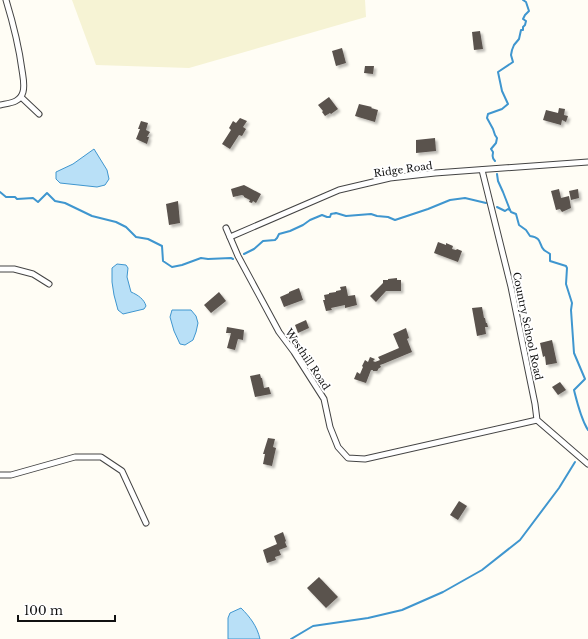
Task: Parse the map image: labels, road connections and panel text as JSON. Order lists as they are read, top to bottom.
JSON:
{
  "streets": {
    "street": ["Ridge Road", "Country School Road", "Westhill Road"]
  },
  "crossings": [
    ["Ridge Road", "Country School Road"],
    ["Ridge Road", "Westhill Road"],
    ["Country School Road", "Westhill Road"]
  ],
  "scale_bar": "100 m"
}
